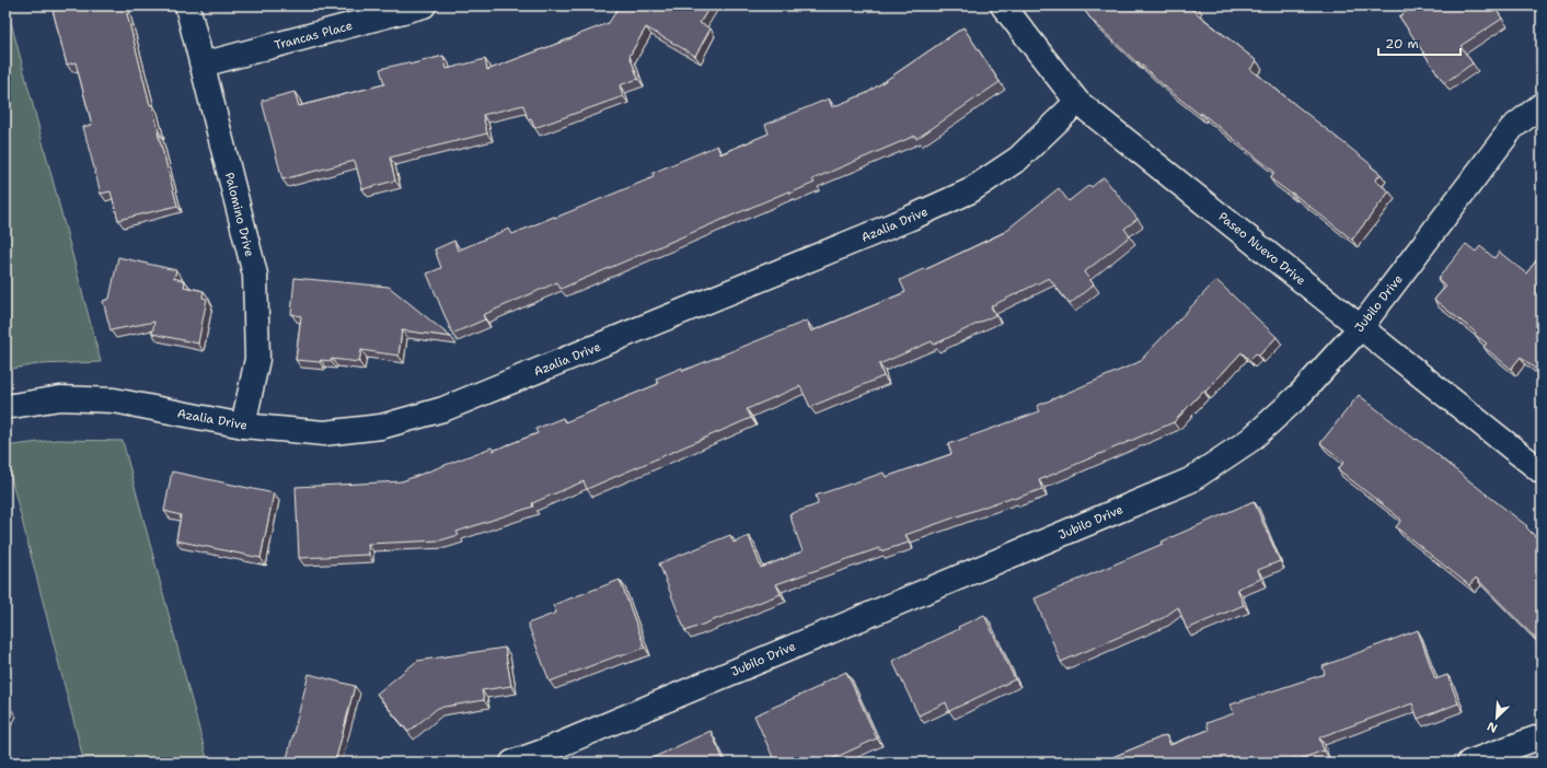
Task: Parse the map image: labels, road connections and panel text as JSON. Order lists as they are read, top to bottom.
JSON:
{
  "streets": {
    "street": [
      "Trancas Place",
      "Palomino Drive",
      "Azalia Drive",
      "Paseo Nuevo Drive",
      "Jubilo Drive"
    ]
  },
  "crossings": [
    ["Trancas Place", "Palomino Drive"],
    ["Palomino Drive", "Azalia Drive"],
    ["Azalia Drive", "Paseo Nuevo Drive"],
    ["Paseo Nuevo Drive", "Jubilo Drive"]
  ],
  "scale_bar": "20 m",
  "north": "bottom left"
}
